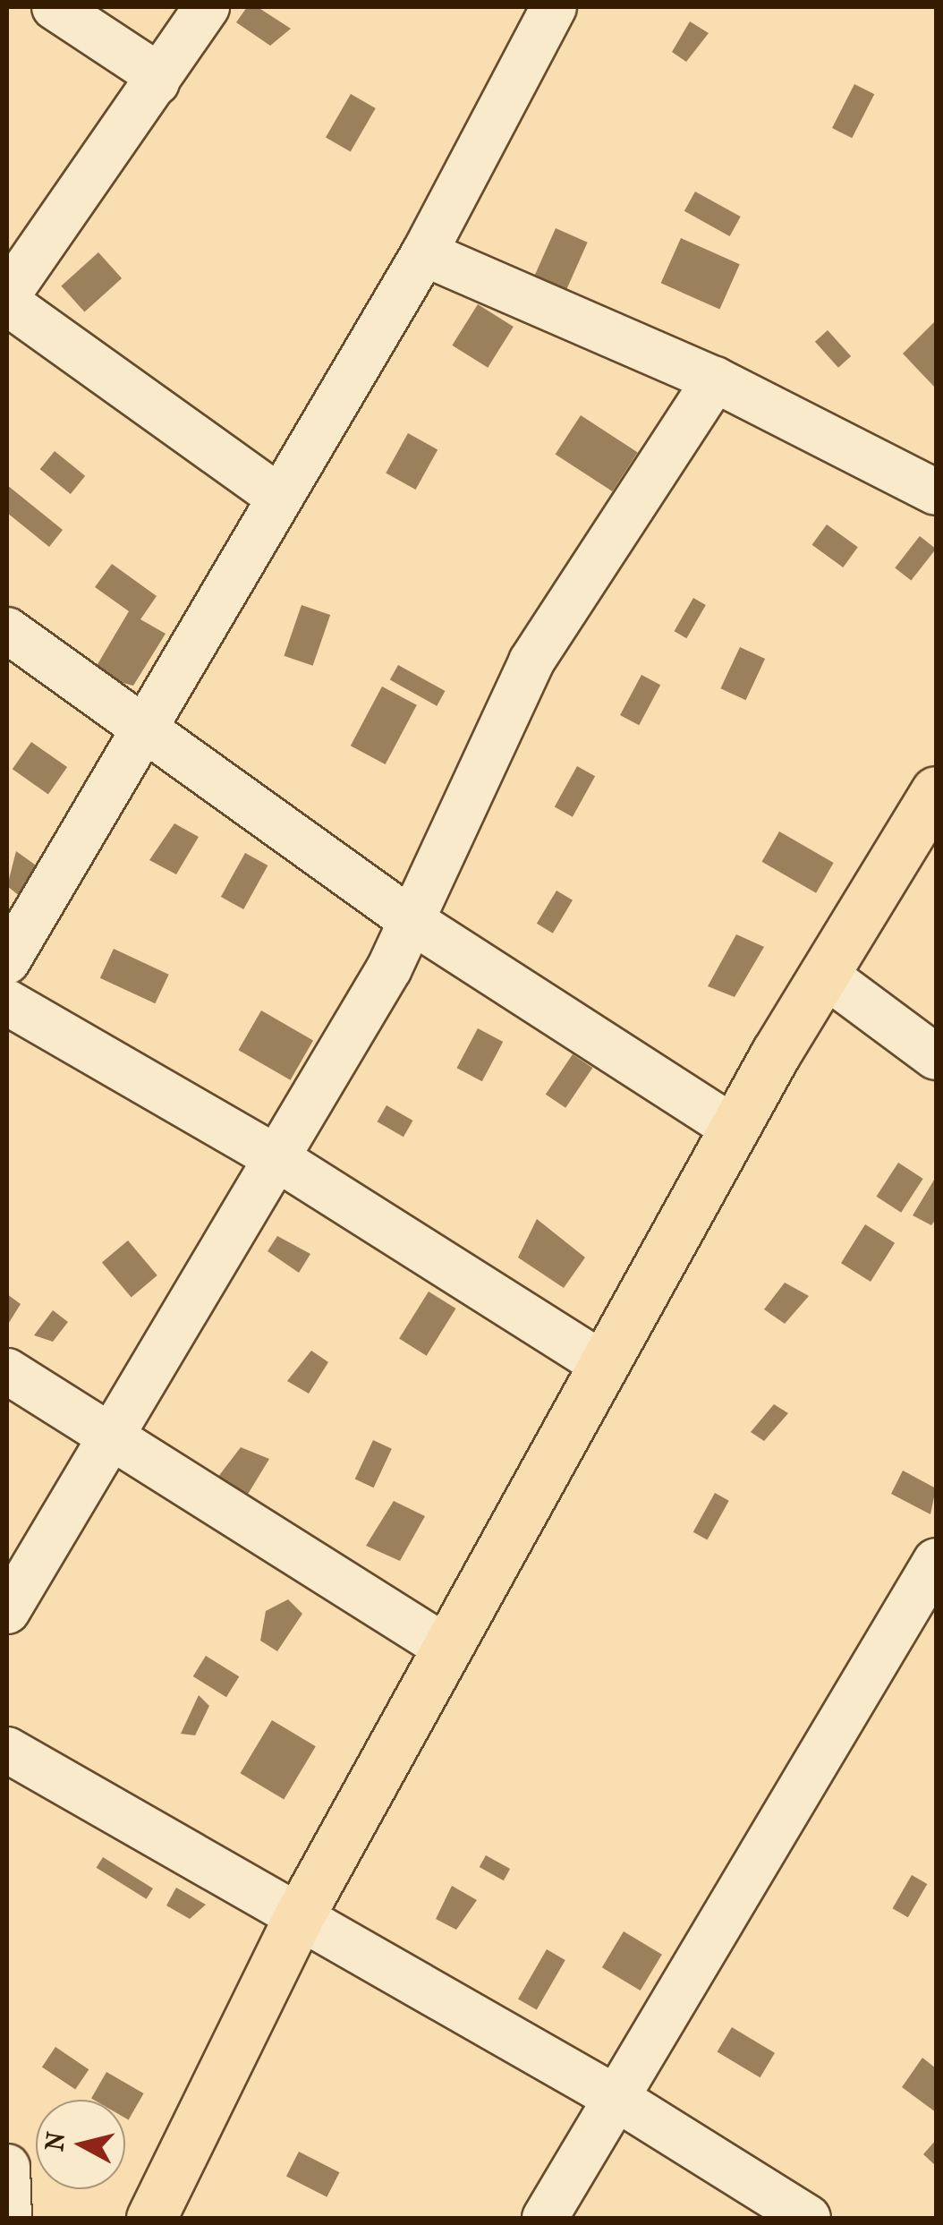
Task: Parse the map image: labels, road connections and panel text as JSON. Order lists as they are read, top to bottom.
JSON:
{
  "north": "left"
}
